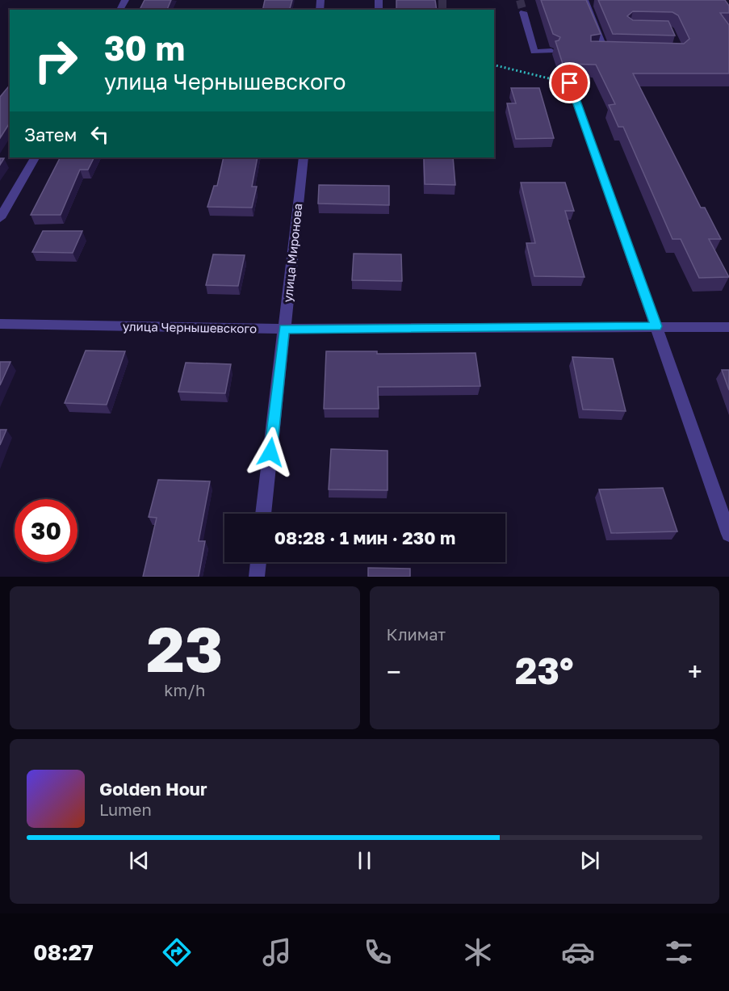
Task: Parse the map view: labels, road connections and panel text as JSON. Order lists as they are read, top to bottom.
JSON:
{
  "streets": {
    "street": ["улица Миронова", "улица Чернышевского"]
  },
  "crossings": [
    ["улица Миронова", "улица Чернышевского"]
  ],
  "page": {
    "turn": ["30 m", "улица Чернышевского"],
    "then": "Затем",
    "limit": "30",
    "trip": "08:28 · 1 мин · 230 m",
    "tile": [
      ["23", "km/h"],
      "Климат"
    ],
    "heat": ["−", "23°", "+"],
    "song": ["Golden Hour", "Lumen"],
    "tabs": "08:27"
  }
}
